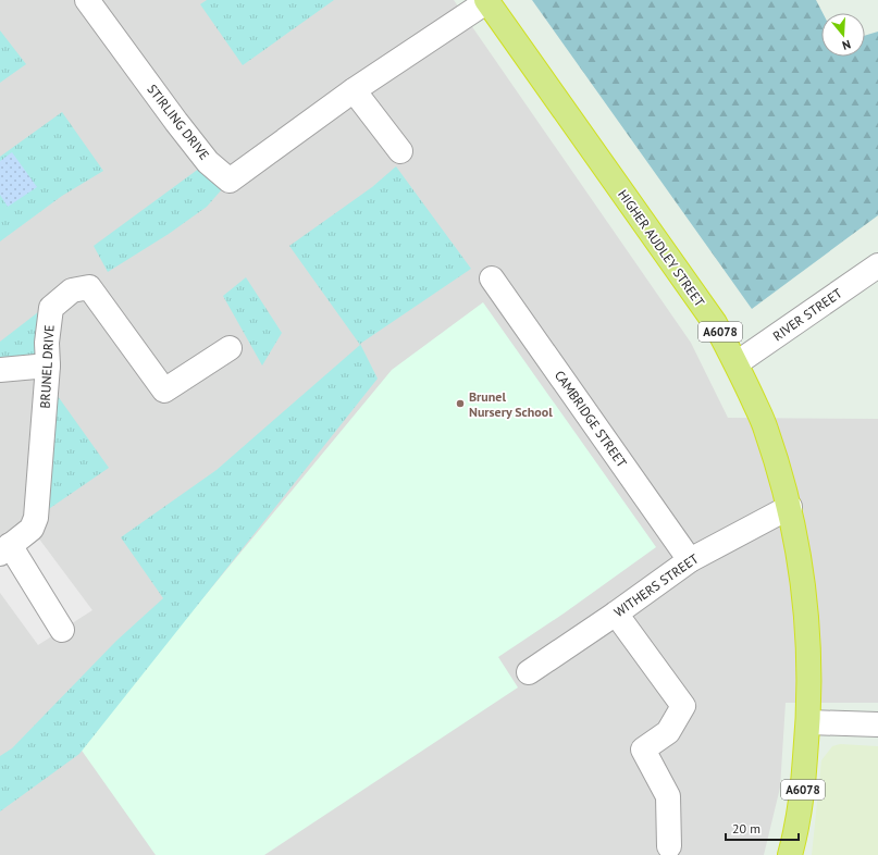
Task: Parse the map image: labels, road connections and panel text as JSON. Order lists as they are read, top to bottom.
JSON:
{
  "streets": {
    "highway": ["HIGHER AUDLEY STREET", "A6078"],
    "street": [
      "STIRLING DRIVE",
      "RIVER STREET",
      "BRUNEL DRIVE",
      "CAMBRIDGE STREET",
      "WITHERS STREET"
    ]
  },
  "crossings": [
    ["STIRLING DRIVE", "HIGHER AUDLEY STREET"],
    ["HIGHER AUDLEY STREET", "RIVER STREET"],
    ["HIGHER AUDLEY STREET", "WITHERS STREET"],
    ["CAMBRIDGE STREET", "WITHERS STREET"]
  ],
  "places": ["Brunel Nursery School"],
  "scale_bar": "20 m",
  "north": "bottom"
}
